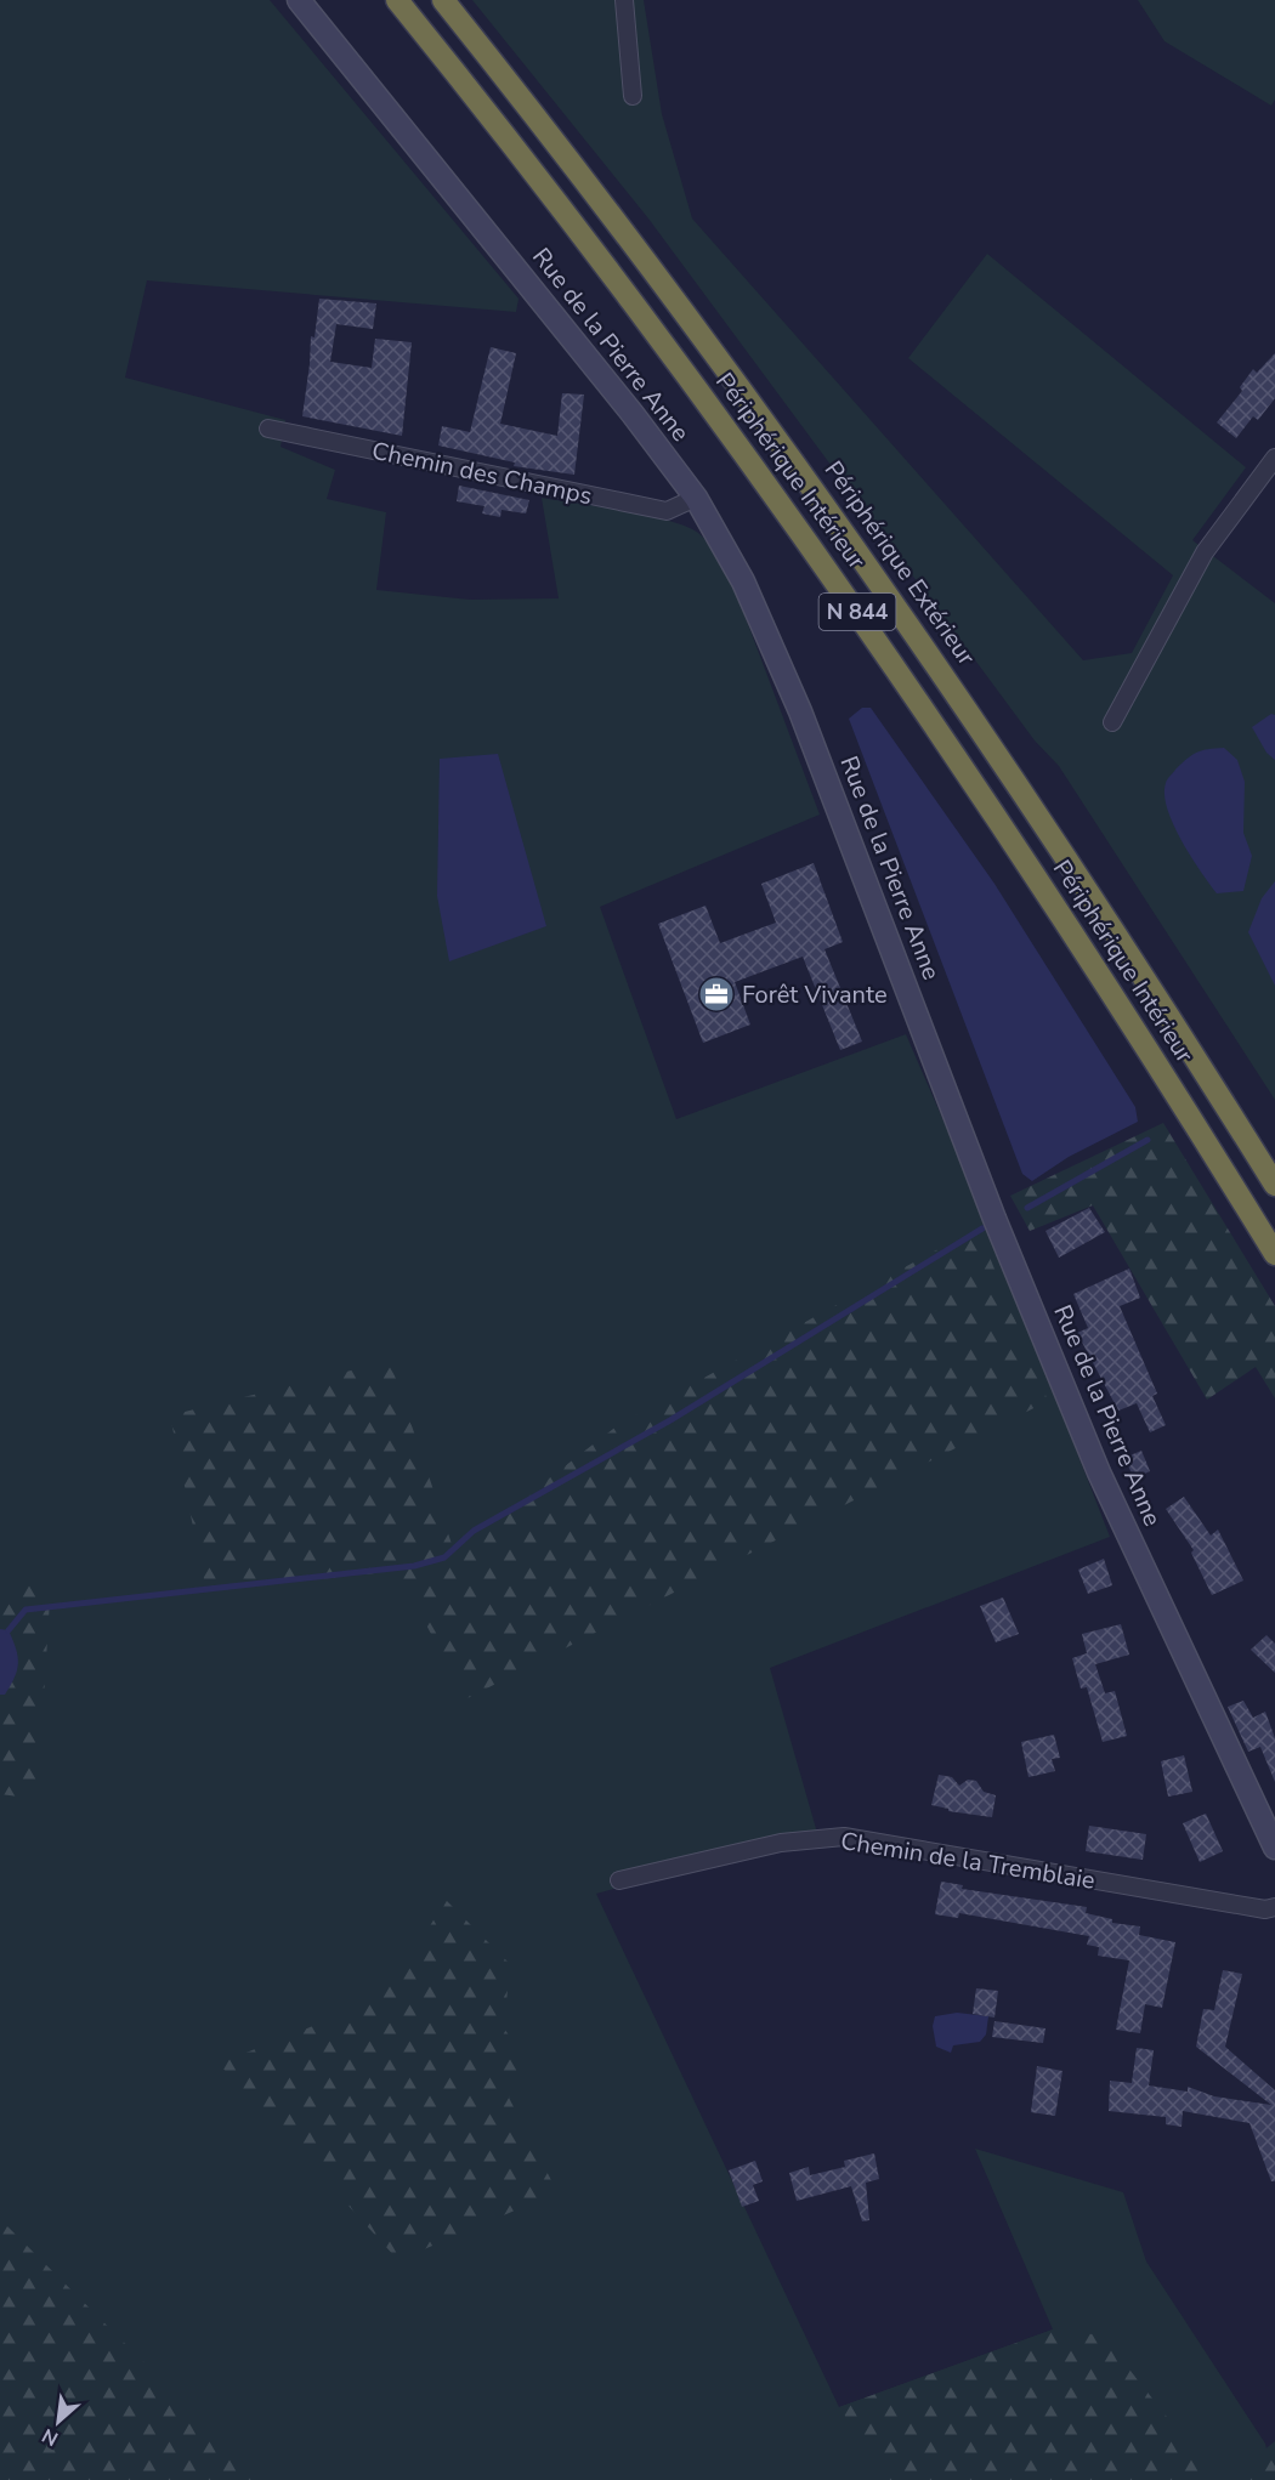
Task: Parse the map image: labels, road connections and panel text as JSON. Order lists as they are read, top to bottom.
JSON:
{
  "streets": {
    "highway": ["Périphérique Intérieur", "Périphérique Extérieur", "N 844"],
    "street": ["Rue de la Pierre Anne", "Chemin des Champs", "Chemin de la Tremblaie"]
  },
  "crossings": [
    ["Rue de la Pierre Anne", "Chemin des Champs"]
  ],
  "places": {
    "office": ["Forêt Vivante"]
  },
  "north": "bottom left"
}
